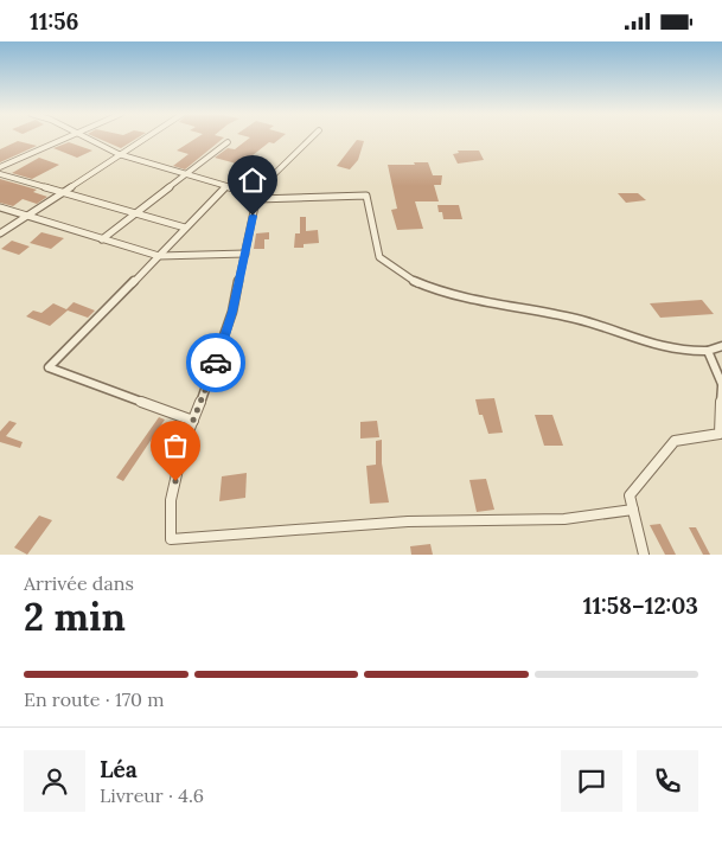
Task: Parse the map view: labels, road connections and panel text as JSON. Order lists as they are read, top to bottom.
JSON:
{
  "page": {
    "status": "11:56",
    "heading": ["2 min", "Arrivée dans", "11:58–12:03"],
    "panel": ["Léa", "Livreur · 4.6"],
    "bar": "En route · 170 m"
  }
}
